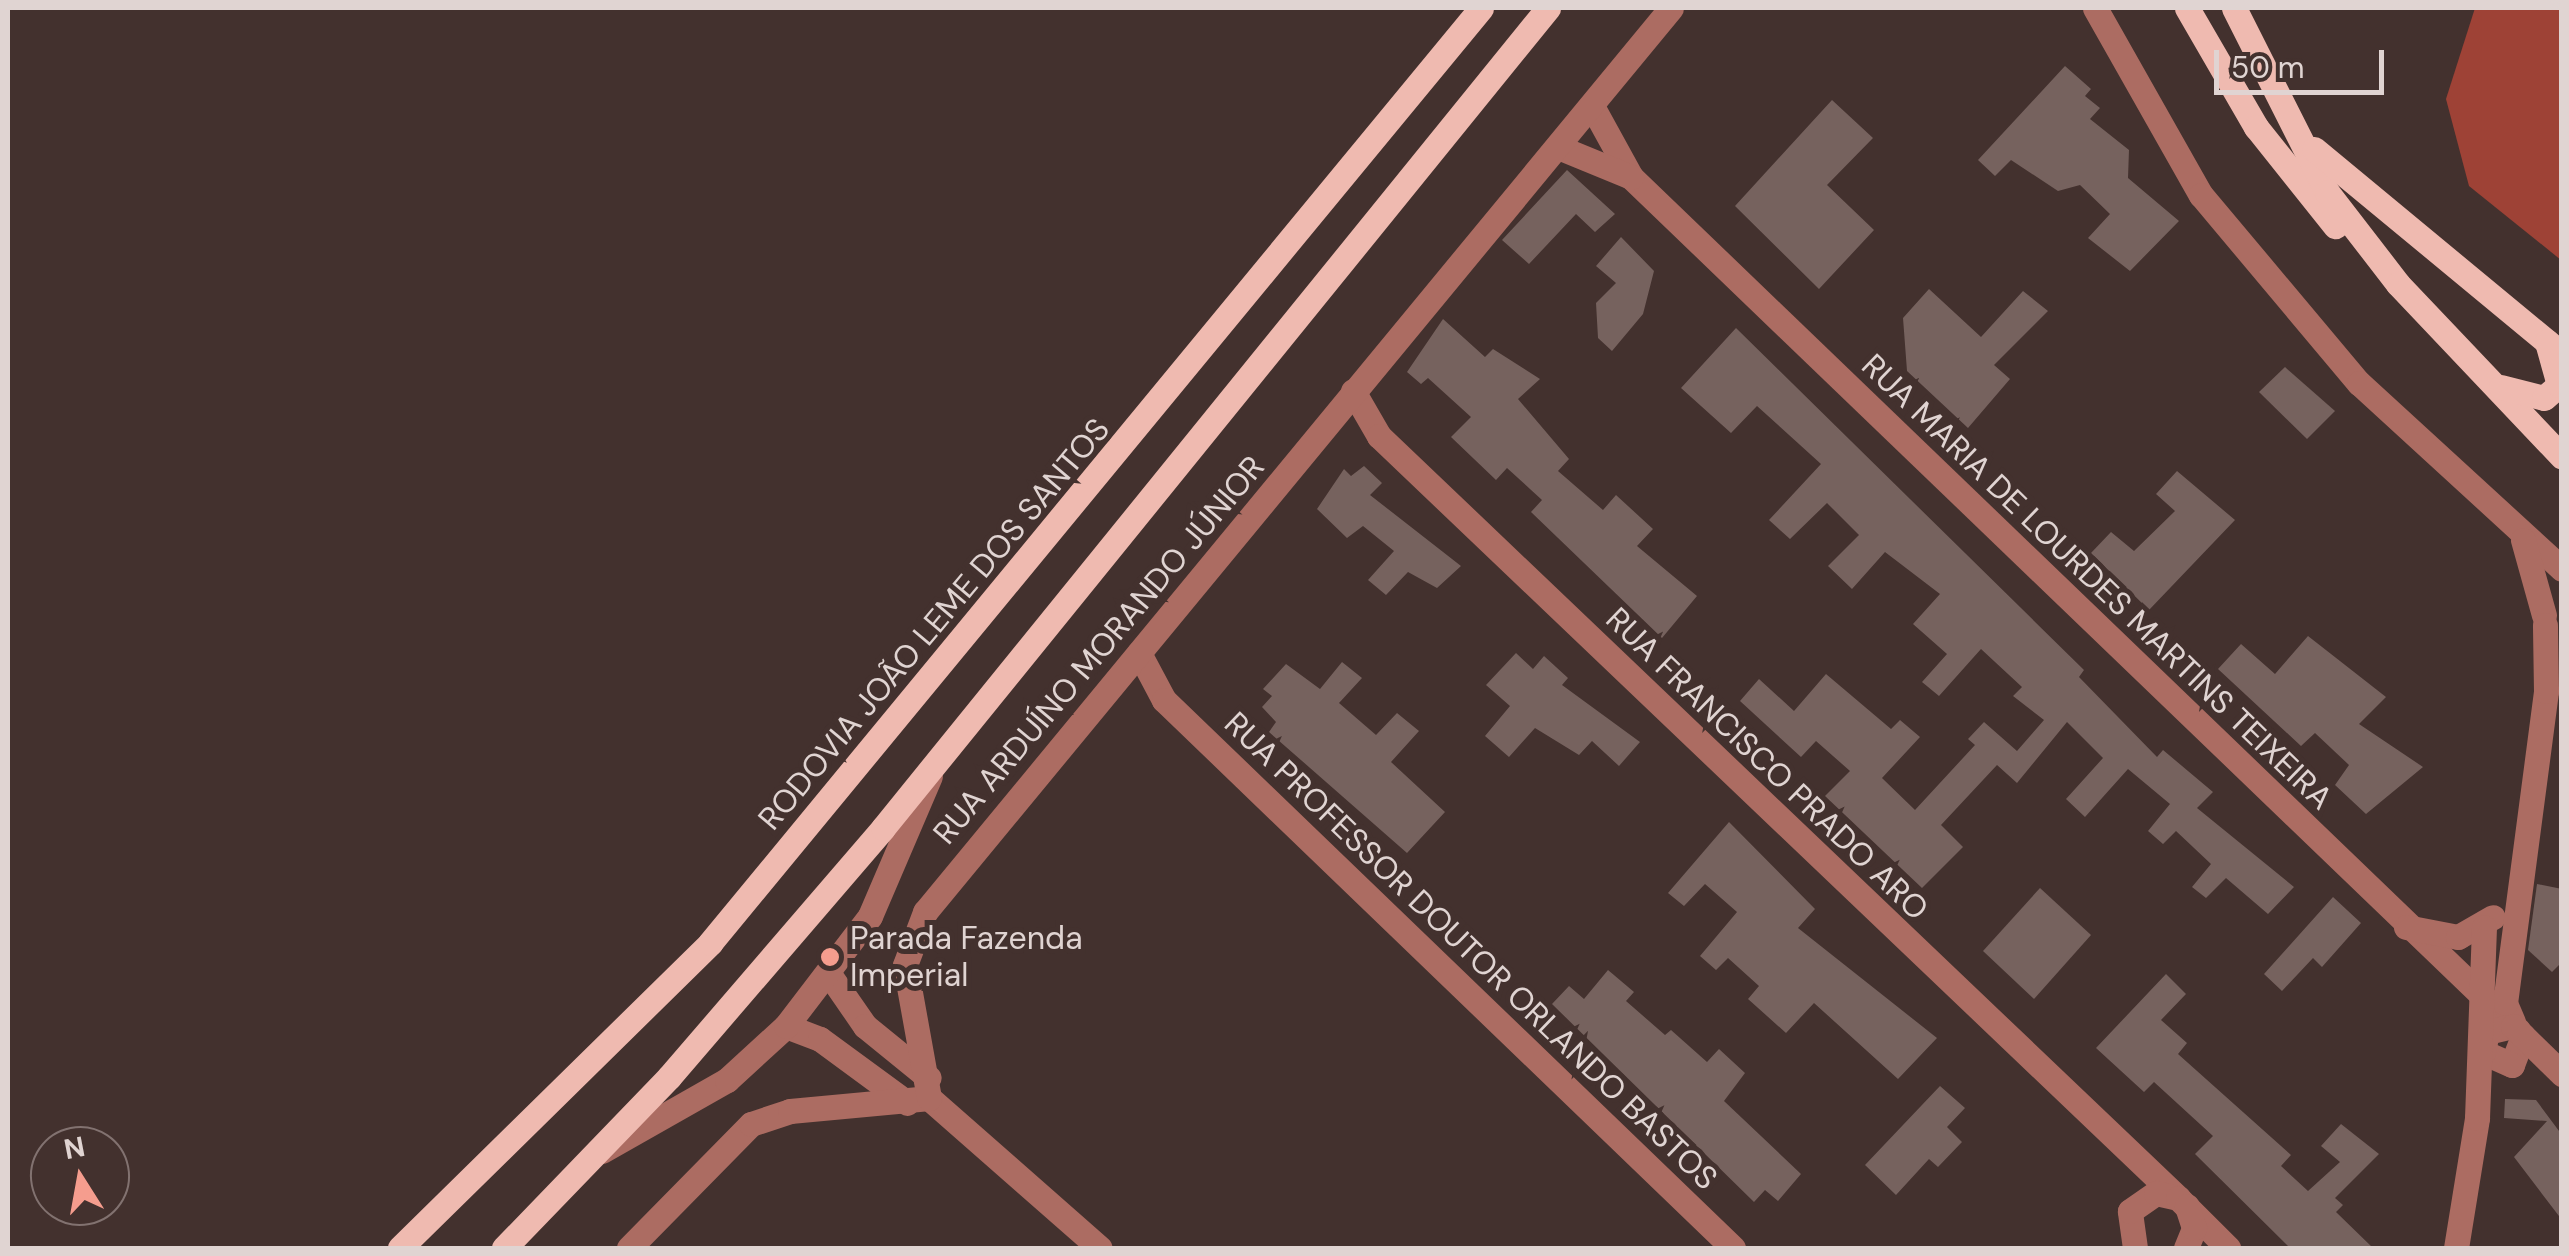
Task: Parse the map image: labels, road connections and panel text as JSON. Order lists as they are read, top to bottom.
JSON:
{
  "streets": {
    "main road": ["RODOVIA JOÃO LEME DOS SANTOS"],
    "street": [
      "RUA MARIA DE LOURDES MARTINS TEIXEIRA",
      "RUA ARDUÍNO MORANDO JÚNIOR",
      "RUA FRANCISCO PRADO ARO",
      "RUA PROFESSOR DOUTOR ORLANDO BASTOS"
    ]
  },
  "crossings": [
    ["RUA MARIA DE LOURDES MARTINS TEIXEIRA", "RUA ARDUÍNO MORANDO JÚNIOR"],
    ["RUA ARDUÍNO MORANDO JÚNIOR", "RUA FRANCISCO PRADO ARO"],
    ["RUA ARDUÍNO MORANDO JÚNIOR", "RUA PROFESSOR DOUTOR ORLANDO BASTOS"]
  ],
  "places": ["Parada Fazenda Imperial"],
  "scale_bar": "50 m",
  "north": "top"
}
